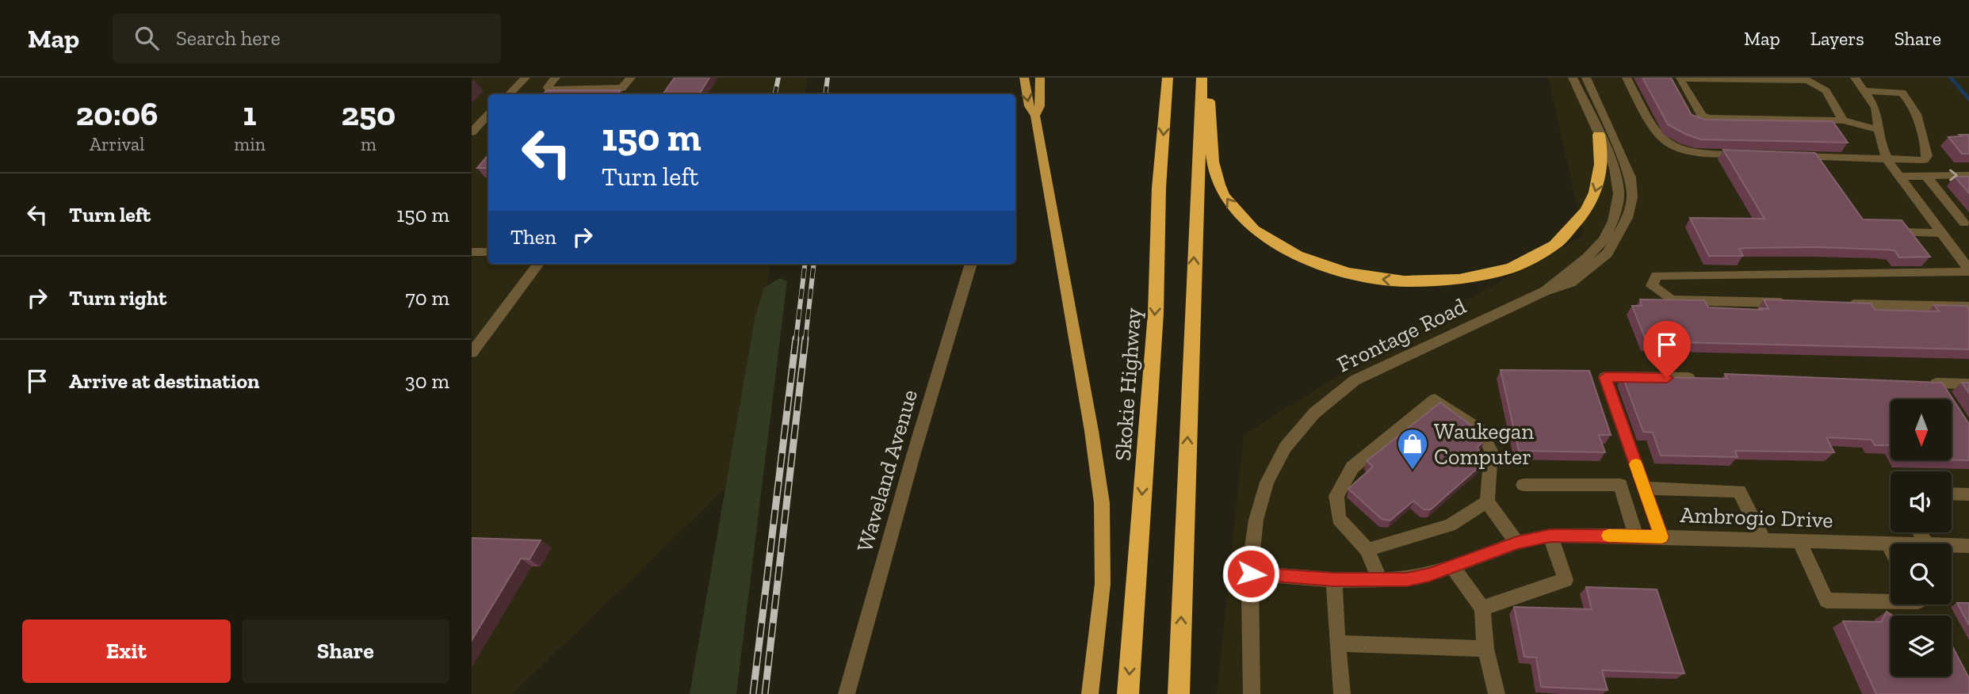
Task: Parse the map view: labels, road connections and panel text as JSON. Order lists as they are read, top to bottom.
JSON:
{
  "streets": {
    "highway": ["Skokie Highway"],
    "street": ["Frontage Road", "Waveland Avenue", "Ambrogio Drive"]
  },
  "crossings": [
    ["Frontage Road", "Ambrogio Drive"]
  ],
  "places": {
    "shop": ["Waukegan Computer"]
  },
  "north": "bottom",
  "page": {
    "header": "Map",
    "search": "Search here",
    "nav": ["Map", "Layers", "Share"],
    "eta": [
      "20:06",
      "Arrival",
      "1",
      "min",
      "250",
      "m"
    ],
    "turn": ["150 m", "Turn left"],
    "list": [
      {
        "name": "Turn left",
        "value": "150 m"
      },
      {
        "name": "Turn right",
        "value": "70 m"
      },
      {
        "name": "Arrive at destination",
        "value": "30 m"
      }
    ],
    "then": "Then",
    "buttons": ["Exit", "Share"]
  }
}
